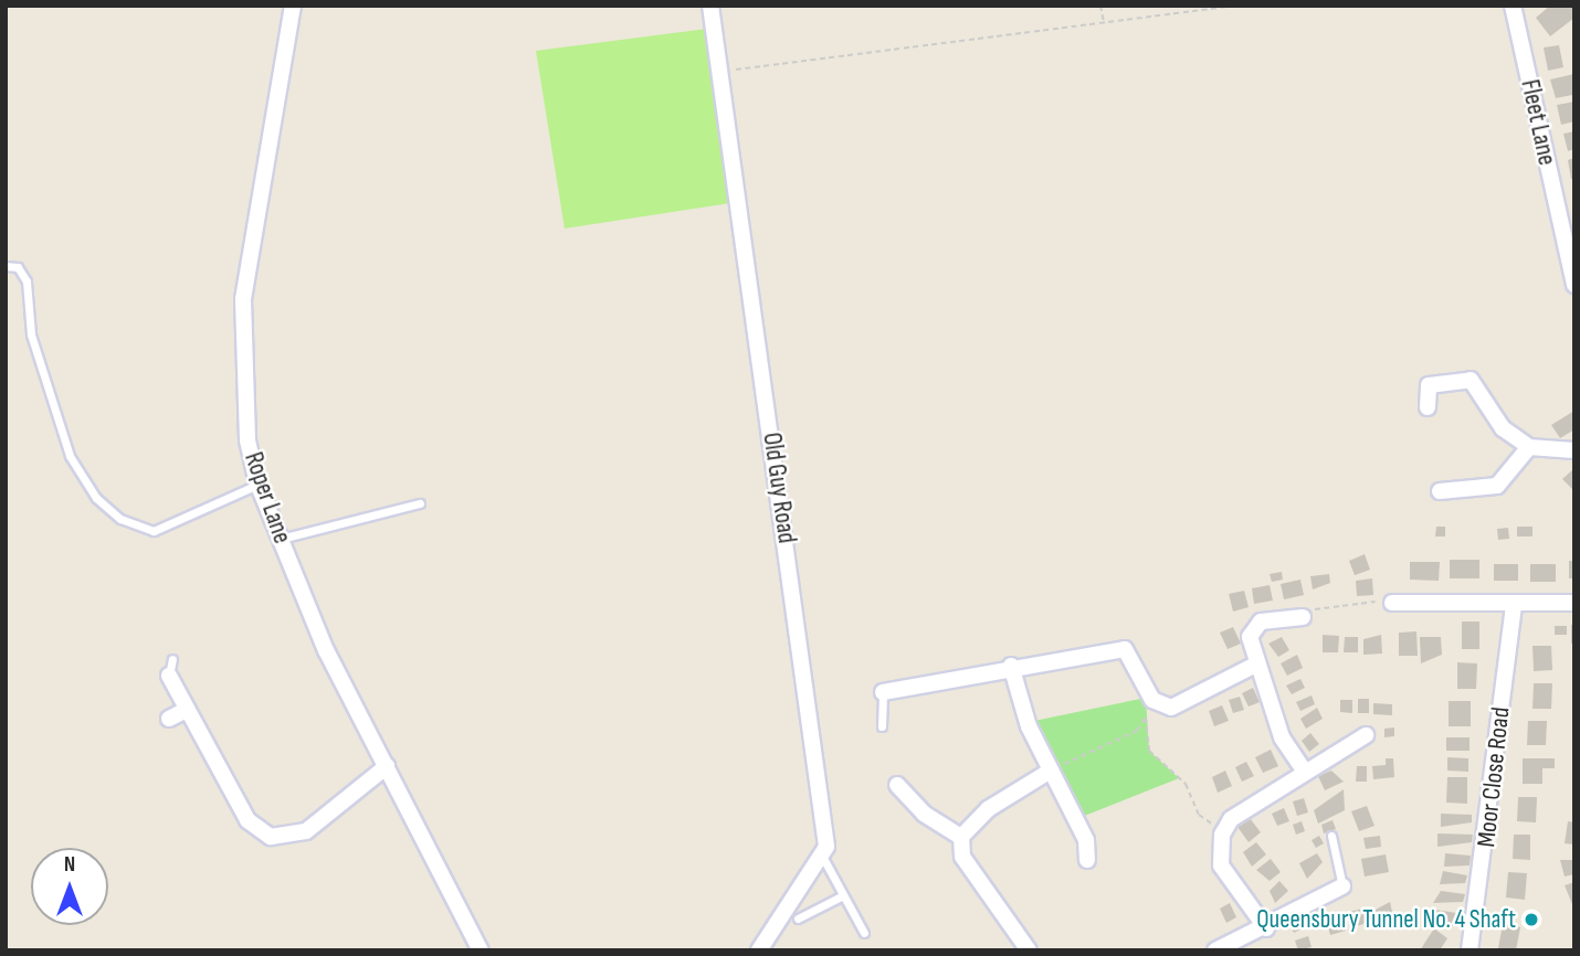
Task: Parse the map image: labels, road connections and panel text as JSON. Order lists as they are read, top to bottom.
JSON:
{
  "streets": {
    "street": [
      "Fleet Lane",
      "Old Guy Road",
      "Roper Lane",
      "Moor Close Road"
    ]
  },
  "places": ["Queensbury Tunnel No. 4 Shaft"],
  "north": "top"
}
